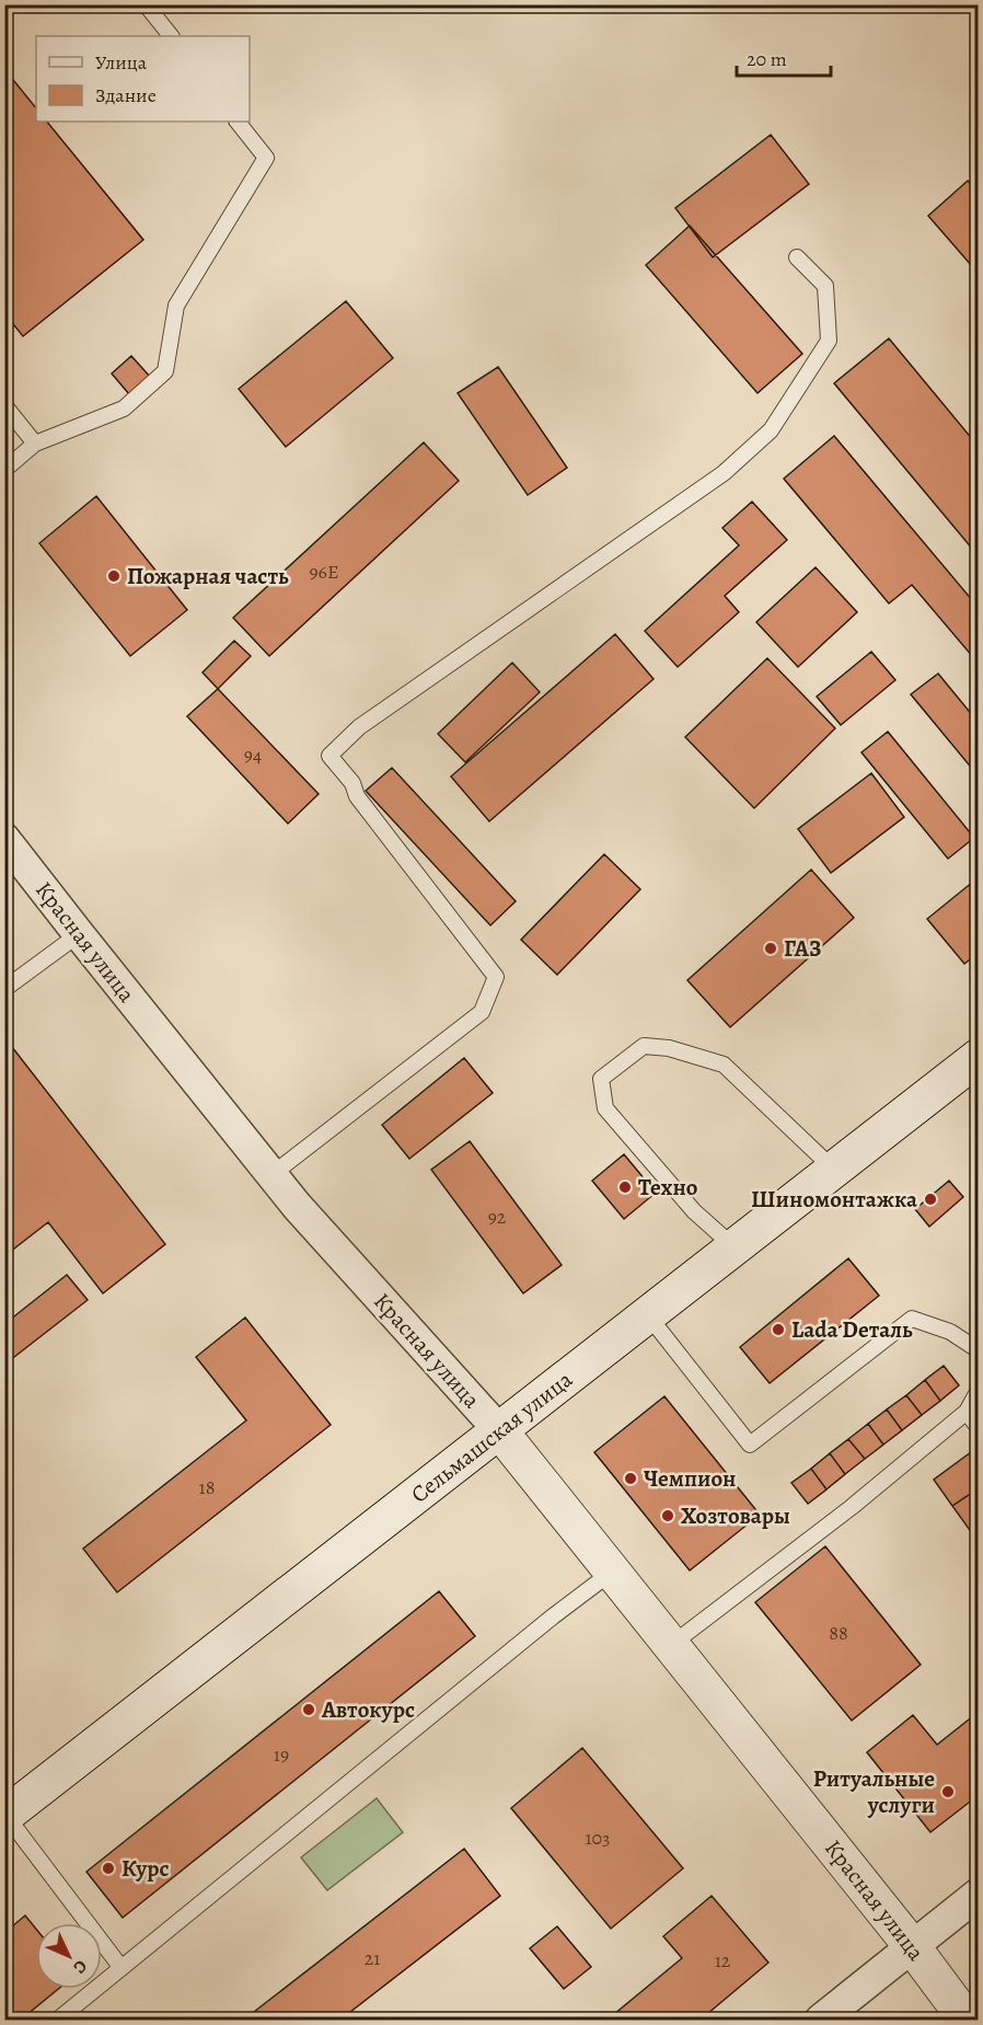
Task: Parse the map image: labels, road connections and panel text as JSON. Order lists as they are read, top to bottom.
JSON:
{
  "streets": {
    "main road": ["Красная улица", "Сельмашская улица"]
  },
  "crossings": [
    ["Красная улица", "Сельмашская улица"]
  ],
  "places": [
    "Пожарная часть",
    "ГАЗ",
    "Техно",
    "Шиномонтажка",
    "Lada Dеталь",
    "Чемпион",
    "Хозтовары",
    "Автокурс",
    "Ритуальные услуги",
    "Курс"
  ],
  "house_numbers": [
    "96Е",
    "94",
    "92",
    "18",
    "88",
    "19",
    "103",
    "21",
    "12"
  ],
  "legend": ["Улица", "Здание"],
  "scale_bar": "20 m",
  "north": "bottom right"
}
